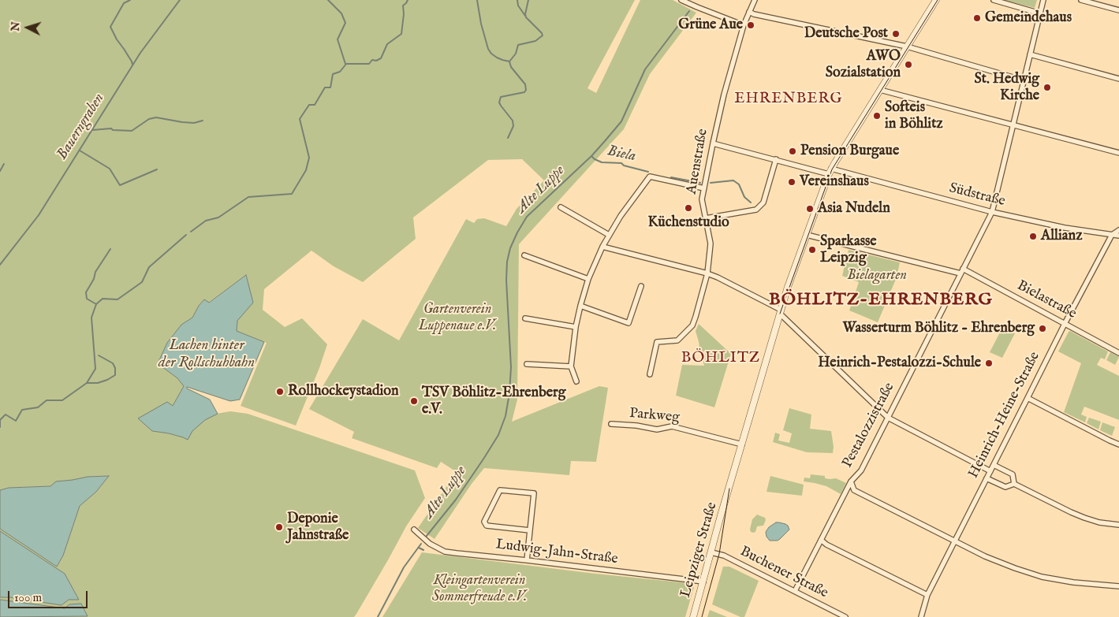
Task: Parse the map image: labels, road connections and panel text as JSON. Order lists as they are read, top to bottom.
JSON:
{
  "streets": {
    "street": [
      "Auenstraße",
      "Südstraße",
      "Bielastraße",
      "Heinrich-Heine-Straße",
      "Parkweg",
      "Pestalozzistraße",
      "Leipziger Straße",
      "Ludwig-Jahn-Straße",
      "Buchener Straße"
    ]
  },
  "crossings": [
    ["Auenstraße", "Südstraße"],
    ["Südstraße", "Heinrich-Heine-Straße"],
    ["Südstraße", "Pestalozzistraße"],
    ["Bielastraße", "Heinrich-Heine-Straße"],
    ["Bielastraße", "Pestalozzistraße"],
    ["Parkweg", "Leipziger Straße"],
    ["Pestalozzistraße", "Buchener Straße"],
    ["Leipziger Straße", "Ludwig-Jahn-Straße"],
    ["Leipziger Straße", "Buchener Straße"]
  ],
  "districts": ["EHRENBERG", "BÖHLITZ-EHRENBERG", "BÖHLITZ"],
  "water": [
    "Bauerngraben",
    "Biela",
    "Alte Luppe",
    "Lachen hinter der Rollschuhbahn"
  ],
  "parks": ["Bielagarten", "Gartenverein Luppenaue e.V.", "Kleingartenverein Sommerfreude e.V."],
  "places": [
    "Gemeindehaus",
    "Grüne Aue",
    "Deutsche Post",
    "AWO Sozialstation",
    "St. Hedwig Kirche",
    "Softeis in Böhlitz",
    "Pension Burgaue",
    "Vereinshaus",
    "Küchenstudio",
    "Asia Nudeln",
    "Allianz",
    "Sparkasse Leipzig",
    "Wasserturm Böhlitz - Ehrenberg",
    "Heinrich-Pestalozzi-Schule",
    "Rollhockeystadion",
    "TSV Böhlitz-Ehrenberg e.V.",
    "Deponie Jahnstraße"
  ],
  "scale_bar": "100 m",
  "north": "left"
}
